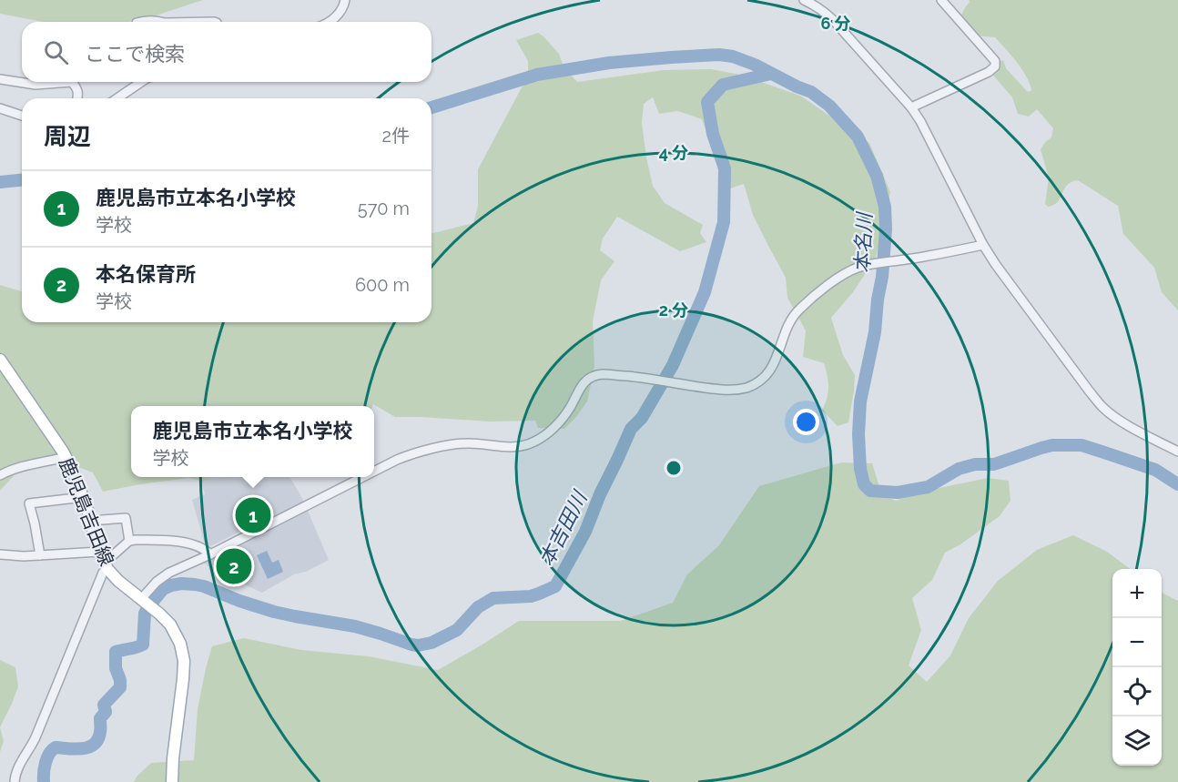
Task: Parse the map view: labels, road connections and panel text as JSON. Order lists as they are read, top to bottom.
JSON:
{
  "streets": {
    "main road": ["鹿児島吉田線"]
  },
  "water": ["本名川", "本吉田川"],
  "page": {
    "search": "ここで検索",
    "heading": ["周辺", "2件"],
    "list": [
      {
        "mark": "1",
        "name": "鹿児島市立本名小学校",
        "note": "学校",
        "value": "570 m"
      },
      {
        "mark": "2",
        "name": "本名保育所",
        "note": "学校",
        "value": "600 m"
      }
    ],
    "popup": ["鹿児島市立本名小学校", "学校"],
    "pins": ["1", "2"],
    "map_buttons": ["+", "−"]
  },
  "rings": ["6 分", "4 分", "2 分"]
}
